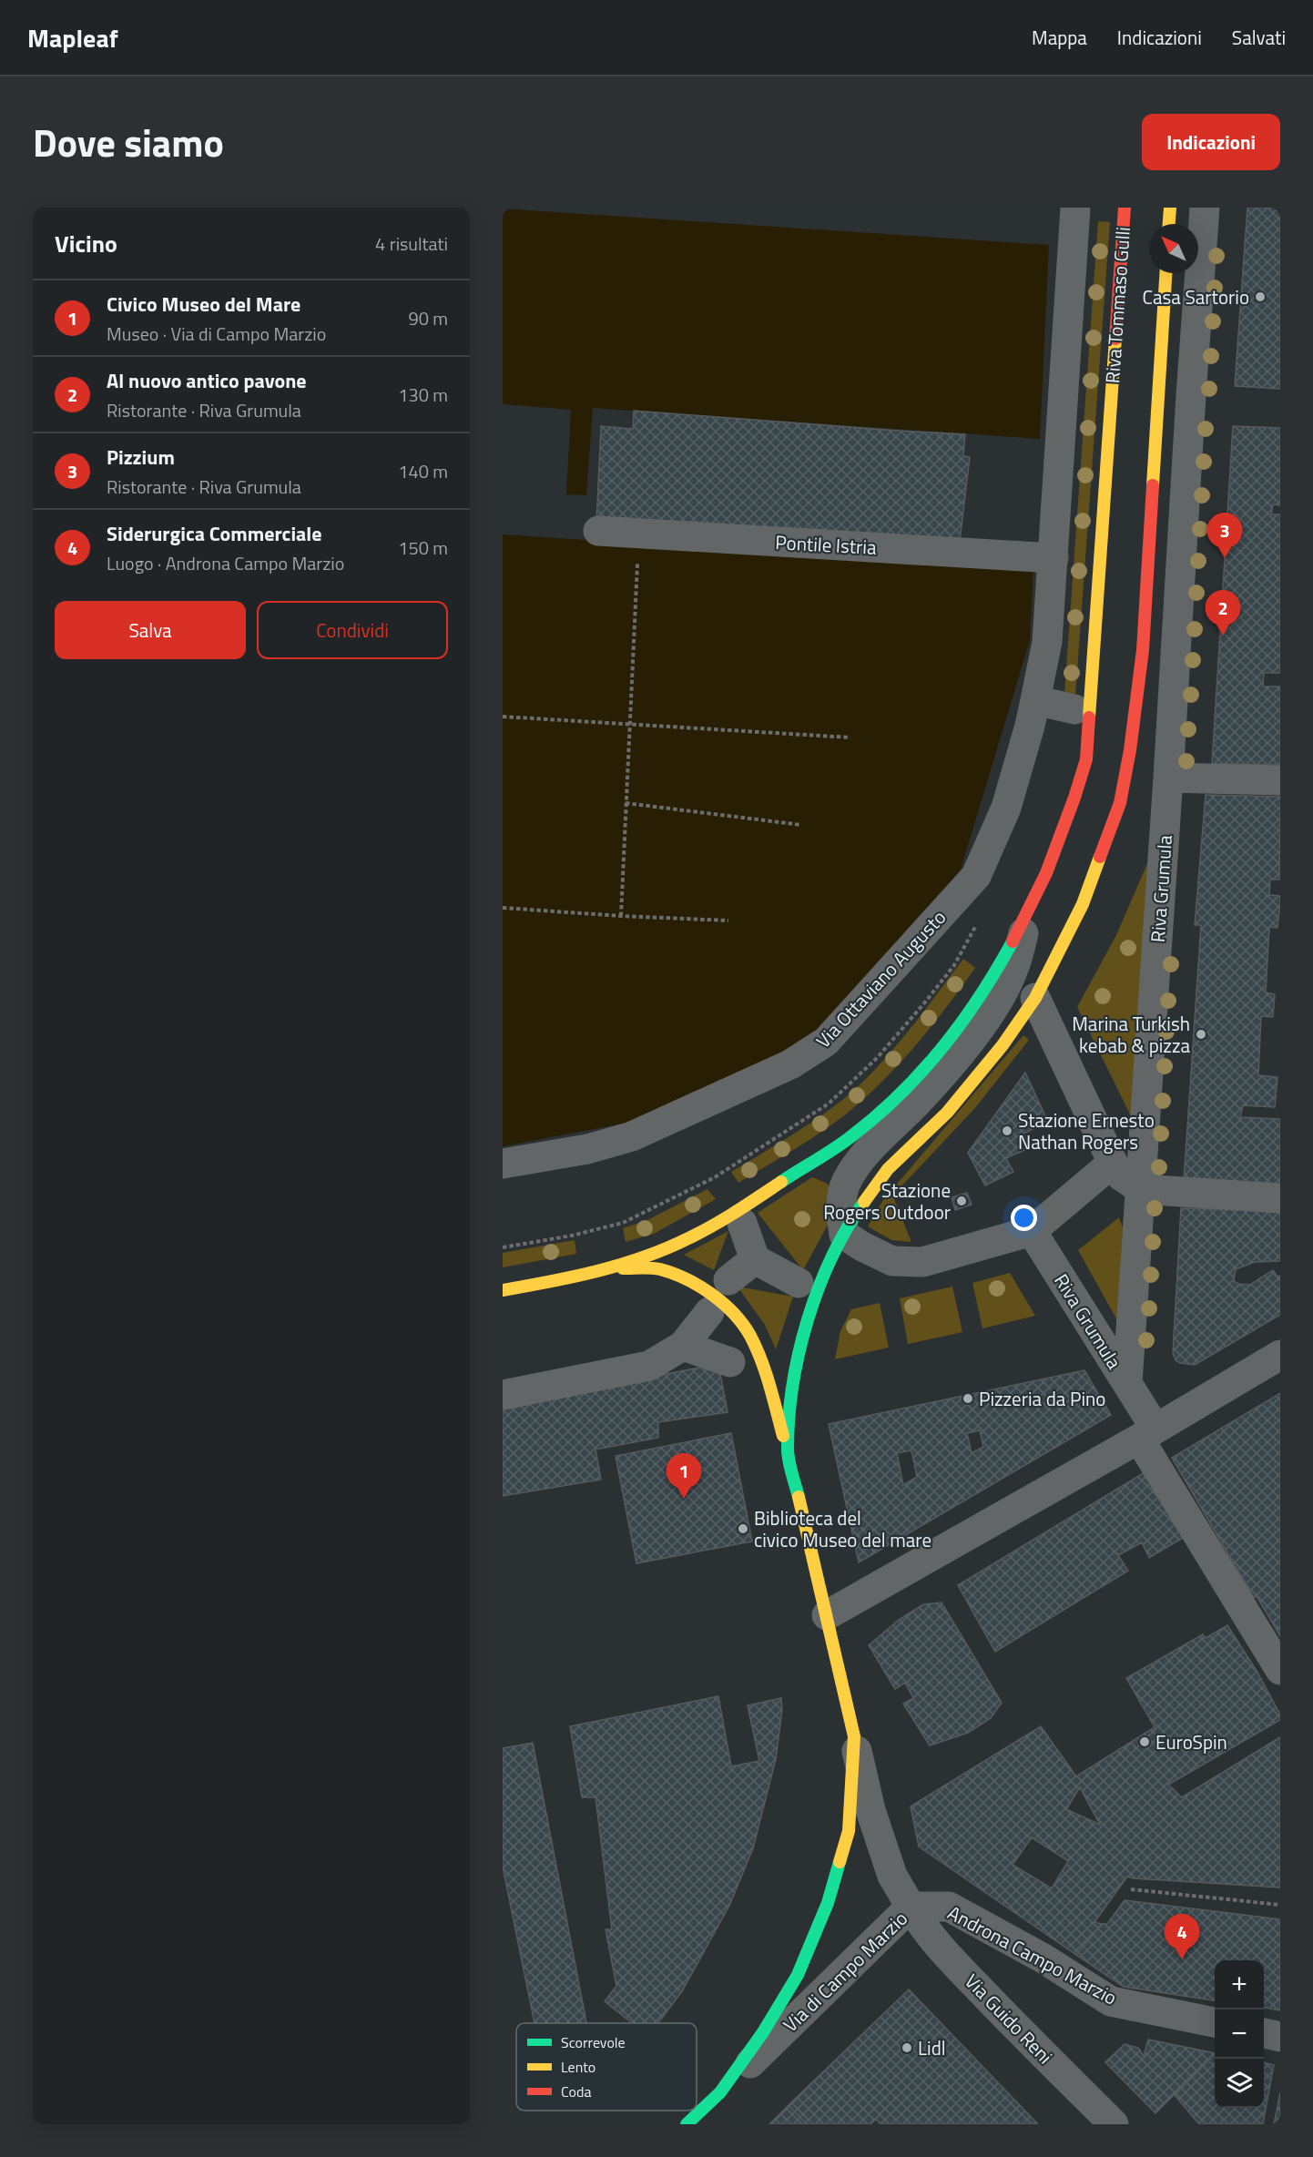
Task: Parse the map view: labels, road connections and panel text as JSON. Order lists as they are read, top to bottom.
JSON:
{
  "streets": {
    "main road": ["Riva Tommaso Gulli", "Via di Campo Marzio"],
    "street": [
      "Pontile Istria",
      "Riva Grumula",
      "Via Ottaviano Augusto",
      "Androna Campo Marzio",
      "Via Guido Reni"
    ]
  },
  "crossings": [
    ["Androna Campo Marzio", "Via di Campo Marzio"],
    ["Androna Campo Marzio", "Via Guido Reni"],
    ["Via di Campo Marzio", "Via Guido Reni"]
  ],
  "places": [
    "Casa Sartorio",
    "Marina Turkish kebab & pizza",
    "Stazione Ernesto Nathan Rogers",
    "Stazione Rogers Outdoor",
    "Pizzeria da Pino",
    "Biblioteca del civico Museo del mare",
    "EuroSpin",
    "Lidl"
  ],
  "legend": ["Scorrevole", "Lento", "Coda"],
  "north": "top left",
  "page": {
    "header": "Mapleaf",
    "nav": ["Mappa", "Indicazioni", "Salvati"],
    "title": "Dove siamo",
    "buttons": [
      "Indicazioni",
      ["Salva", "Condividi"]
    ],
    "heading": ["Vicino", "4 risultati"],
    "list": [
      {
        "mark": "1",
        "name": "Civico Museo del Mare",
        "note": "Museo · Via di Campo Marzio",
        "value": "90 m"
      },
      {
        "mark": "2",
        "name": "Al nuovo antico pavone",
        "note": "Ristorante · Riva Grumula",
        "value": "130 m"
      },
      {
        "mark": "3",
        "name": "Pizzium",
        "note": "Ristorante · Riva Grumula",
        "value": "140 m"
      },
      {
        "mark": "4",
        "name": "Siderurgica Commerciale",
        "note": "Luogo · Androna Campo Marzio",
        "value": "150 m"
      }
    ],
    "pins": [
      "3",
      "2",
      "1",
      "4"
    ],
    "map_buttons": ["+", "−"]
  }
}
